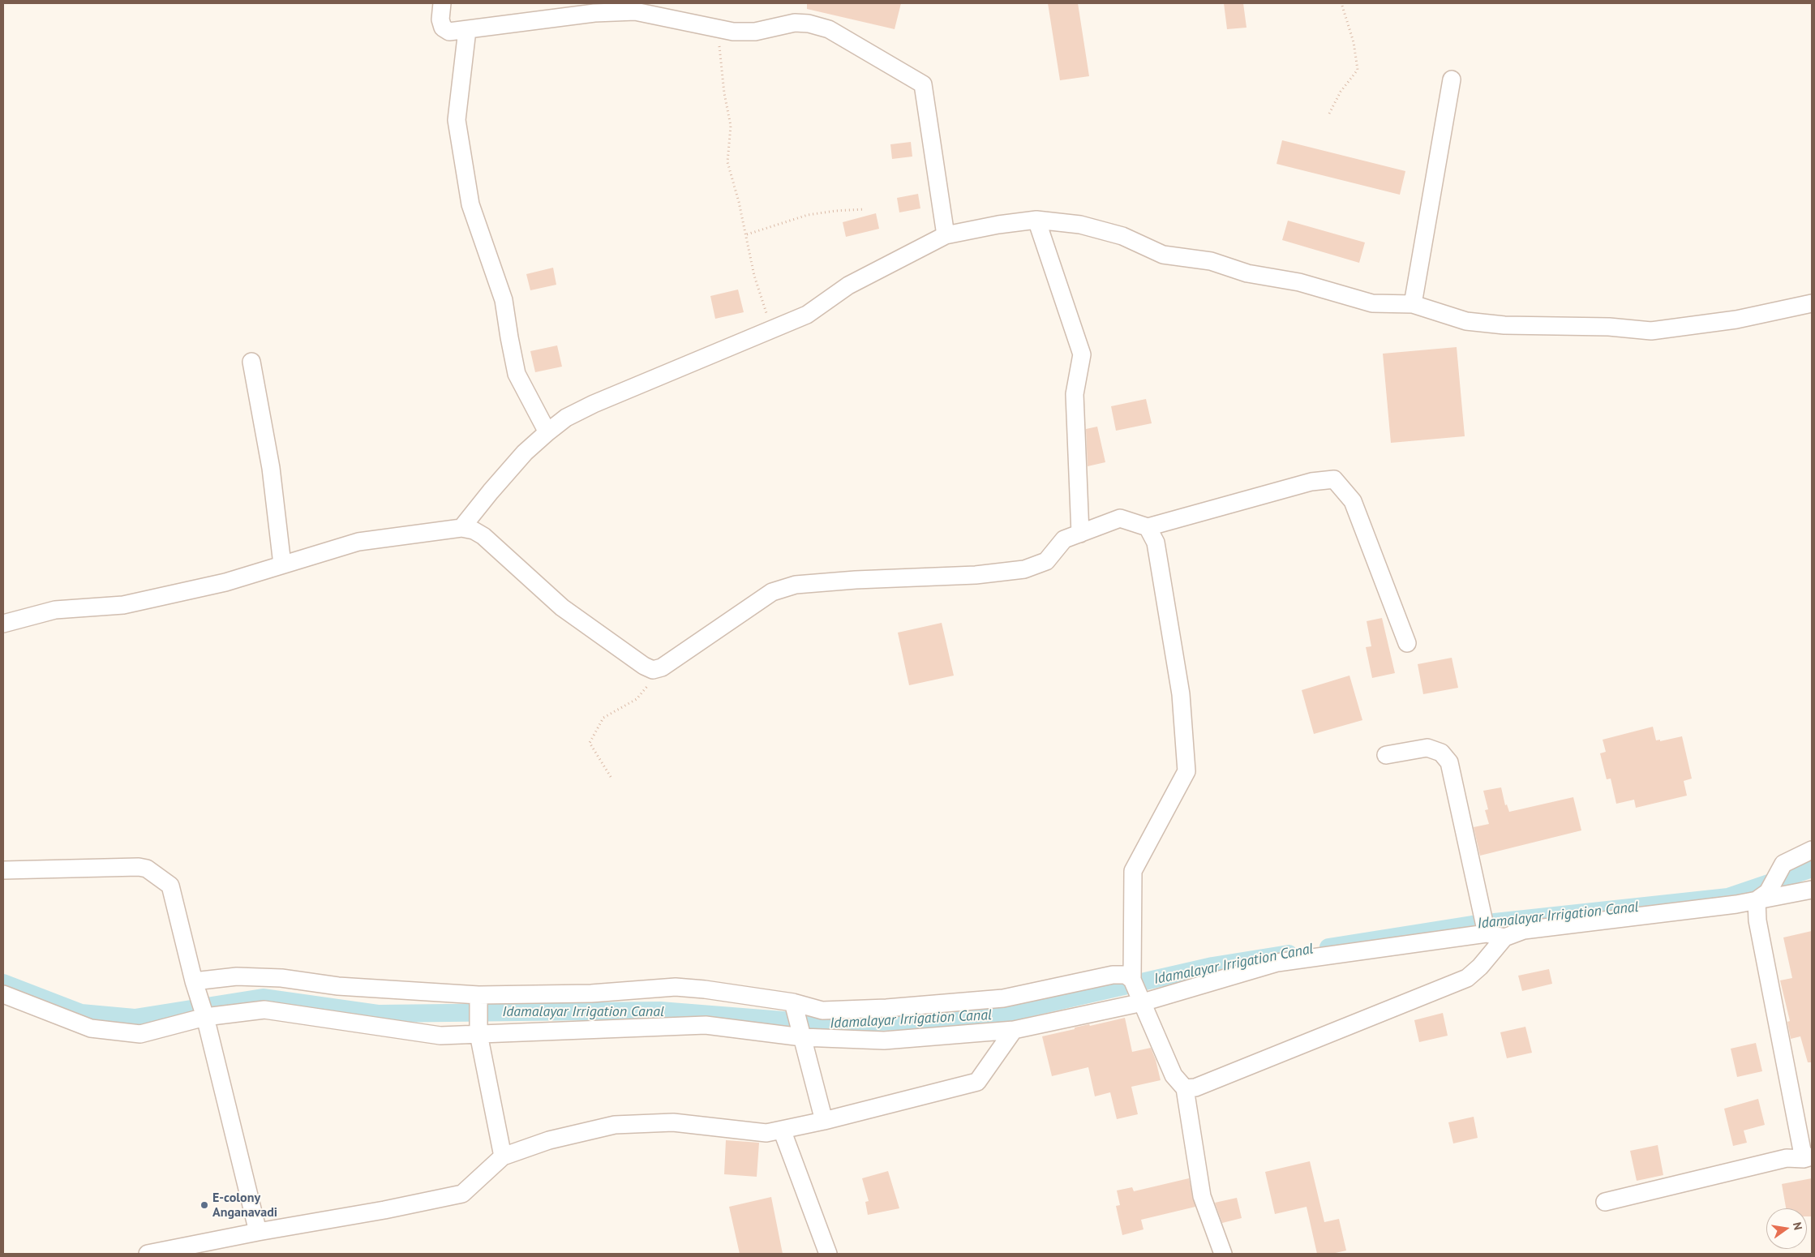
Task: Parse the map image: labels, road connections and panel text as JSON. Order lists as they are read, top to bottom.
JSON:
{
  "water": ["Idamalayar Irrigation Canal"],
  "places": ["E-colony Anganavadi"],
  "north": "right"
}
